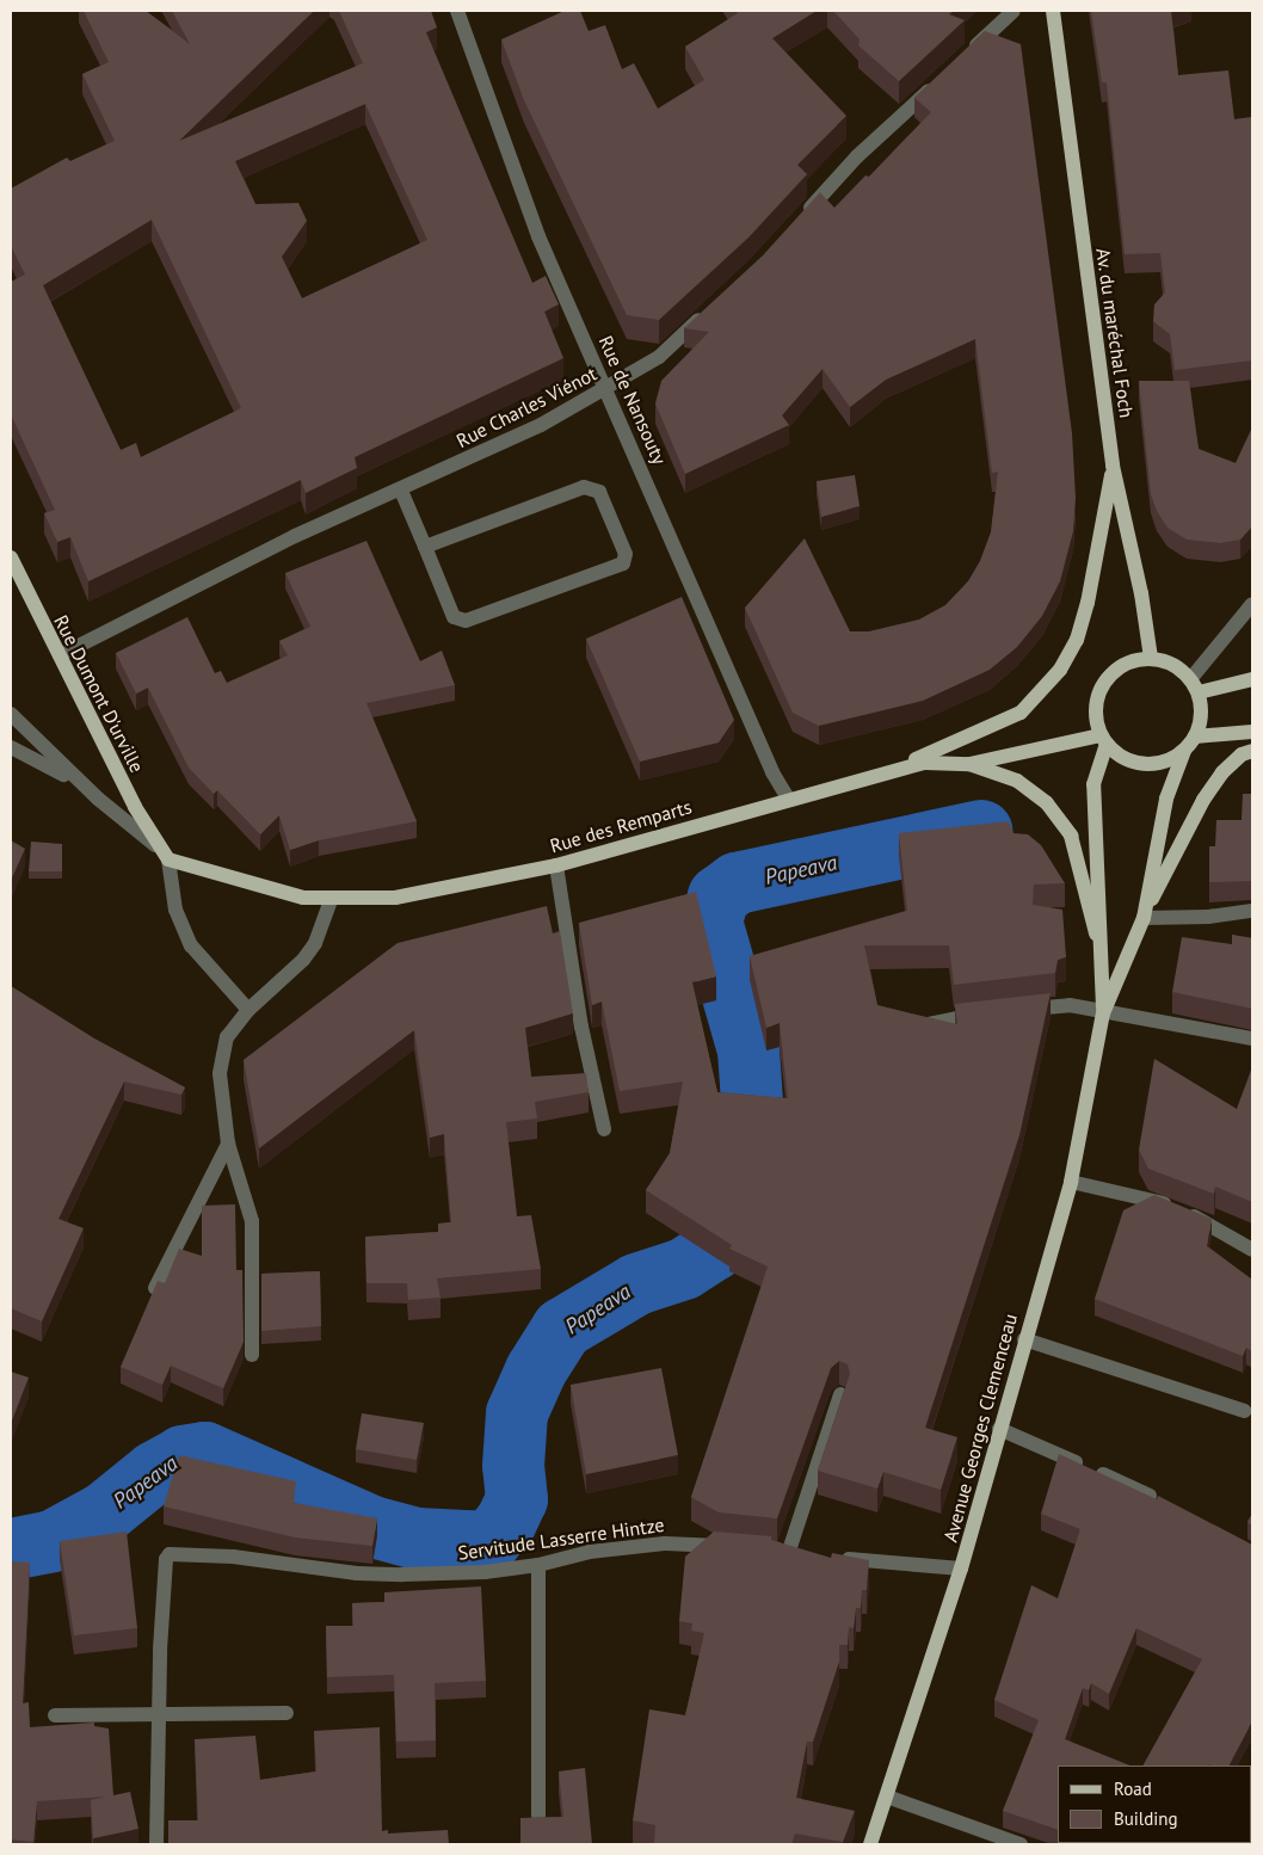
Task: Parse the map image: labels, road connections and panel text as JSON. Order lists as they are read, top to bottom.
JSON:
{
  "streets": {
    "main road": [
      "Av. du maréchal Foch",
      "Rue Dumont D'urville",
      "Rue des Remparts",
      "Avenue Georges Clemenceau"
    ],
    "street": ["Rue de Nansouty", "Rue Charles Viénot", "Servitude Lasserre Hintze"]
  },
  "crossings": [
    ["Av. du maréchal Foch", "Rue des Remparts"],
    ["Rue de Nansouty", "Rue Charles Viénot"],
    ["Rue de Nansouty", "Rue des Remparts"],
    ["Rue Charles Viénot", "Rue Dumont D'urville"],
    ["Rue Dumont D'urville", "Rue des Remparts"]
  ],
  "water": ["Papeava"],
  "legend": ["Road", "Building"]
}
